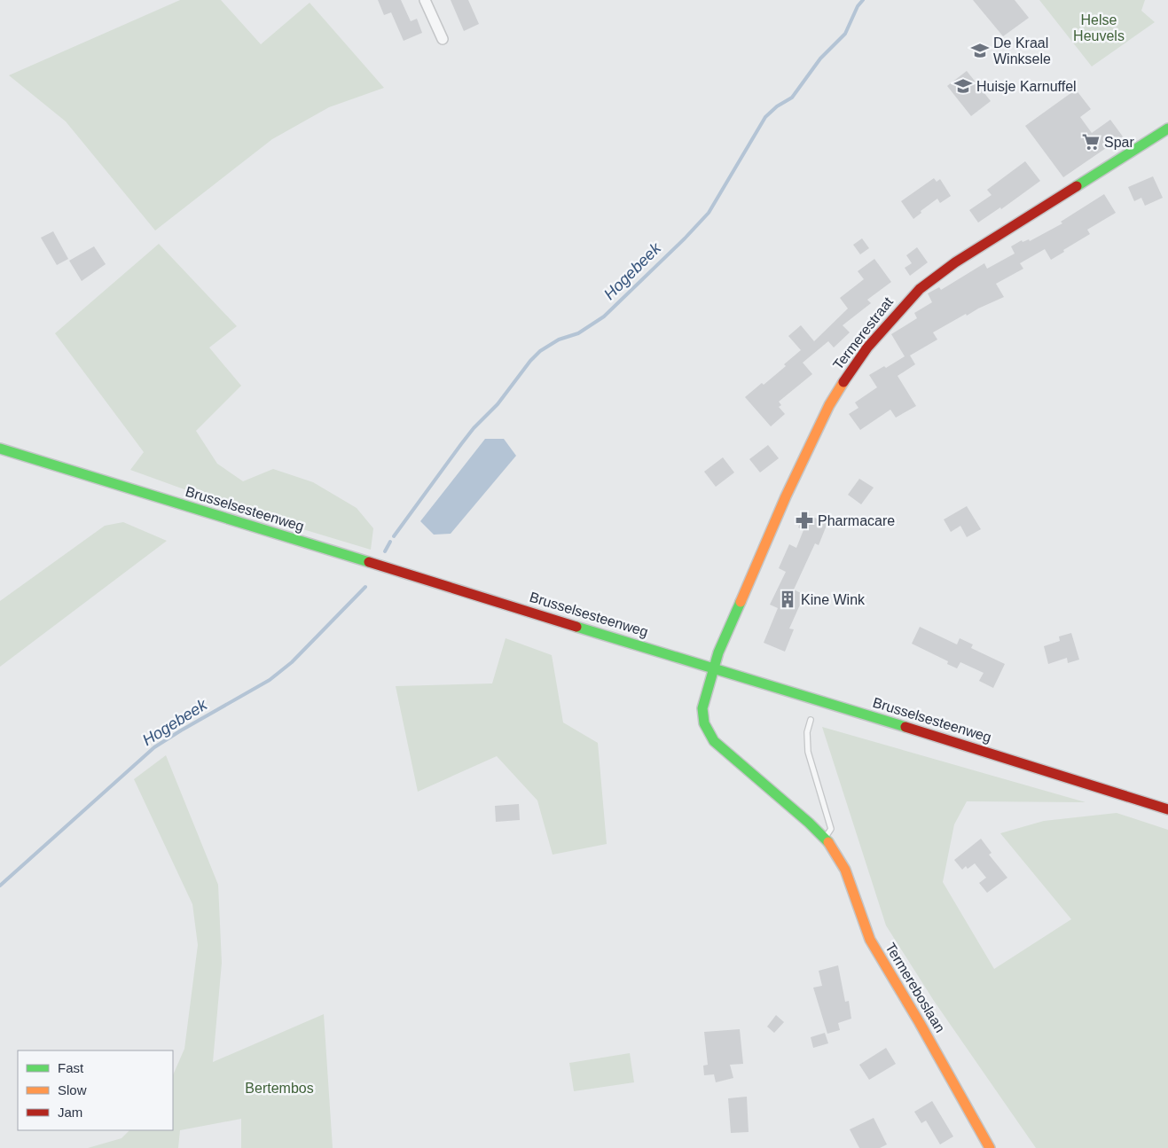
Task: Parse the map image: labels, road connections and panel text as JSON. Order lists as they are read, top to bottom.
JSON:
{
  "streets": {
    "street": ["Termerestraat", "Brusselsesteenweg", "Termereboslaan"]
  },
  "crossings": [
    ["Termerestraat", "Brusselsesteenweg"],
    ["Termerestraat", "Termereboslaan"],
    ["Brusselsesteenweg", "Termereboslaan"]
  ],
  "water": ["Hogebeek"],
  "parks": ["Helse Heuvels", "Bertembos"],
  "places": {
    "school or university": ["De Kraal Winksele", "Huisje Karnuffel"],
    "supermarket": ["Spar"],
    "pharmacy": ["Pharmacare"],
    "building": ["Kine Wink"]
  },
  "legend": ["Fast", "Slow", "Jam"]
}
